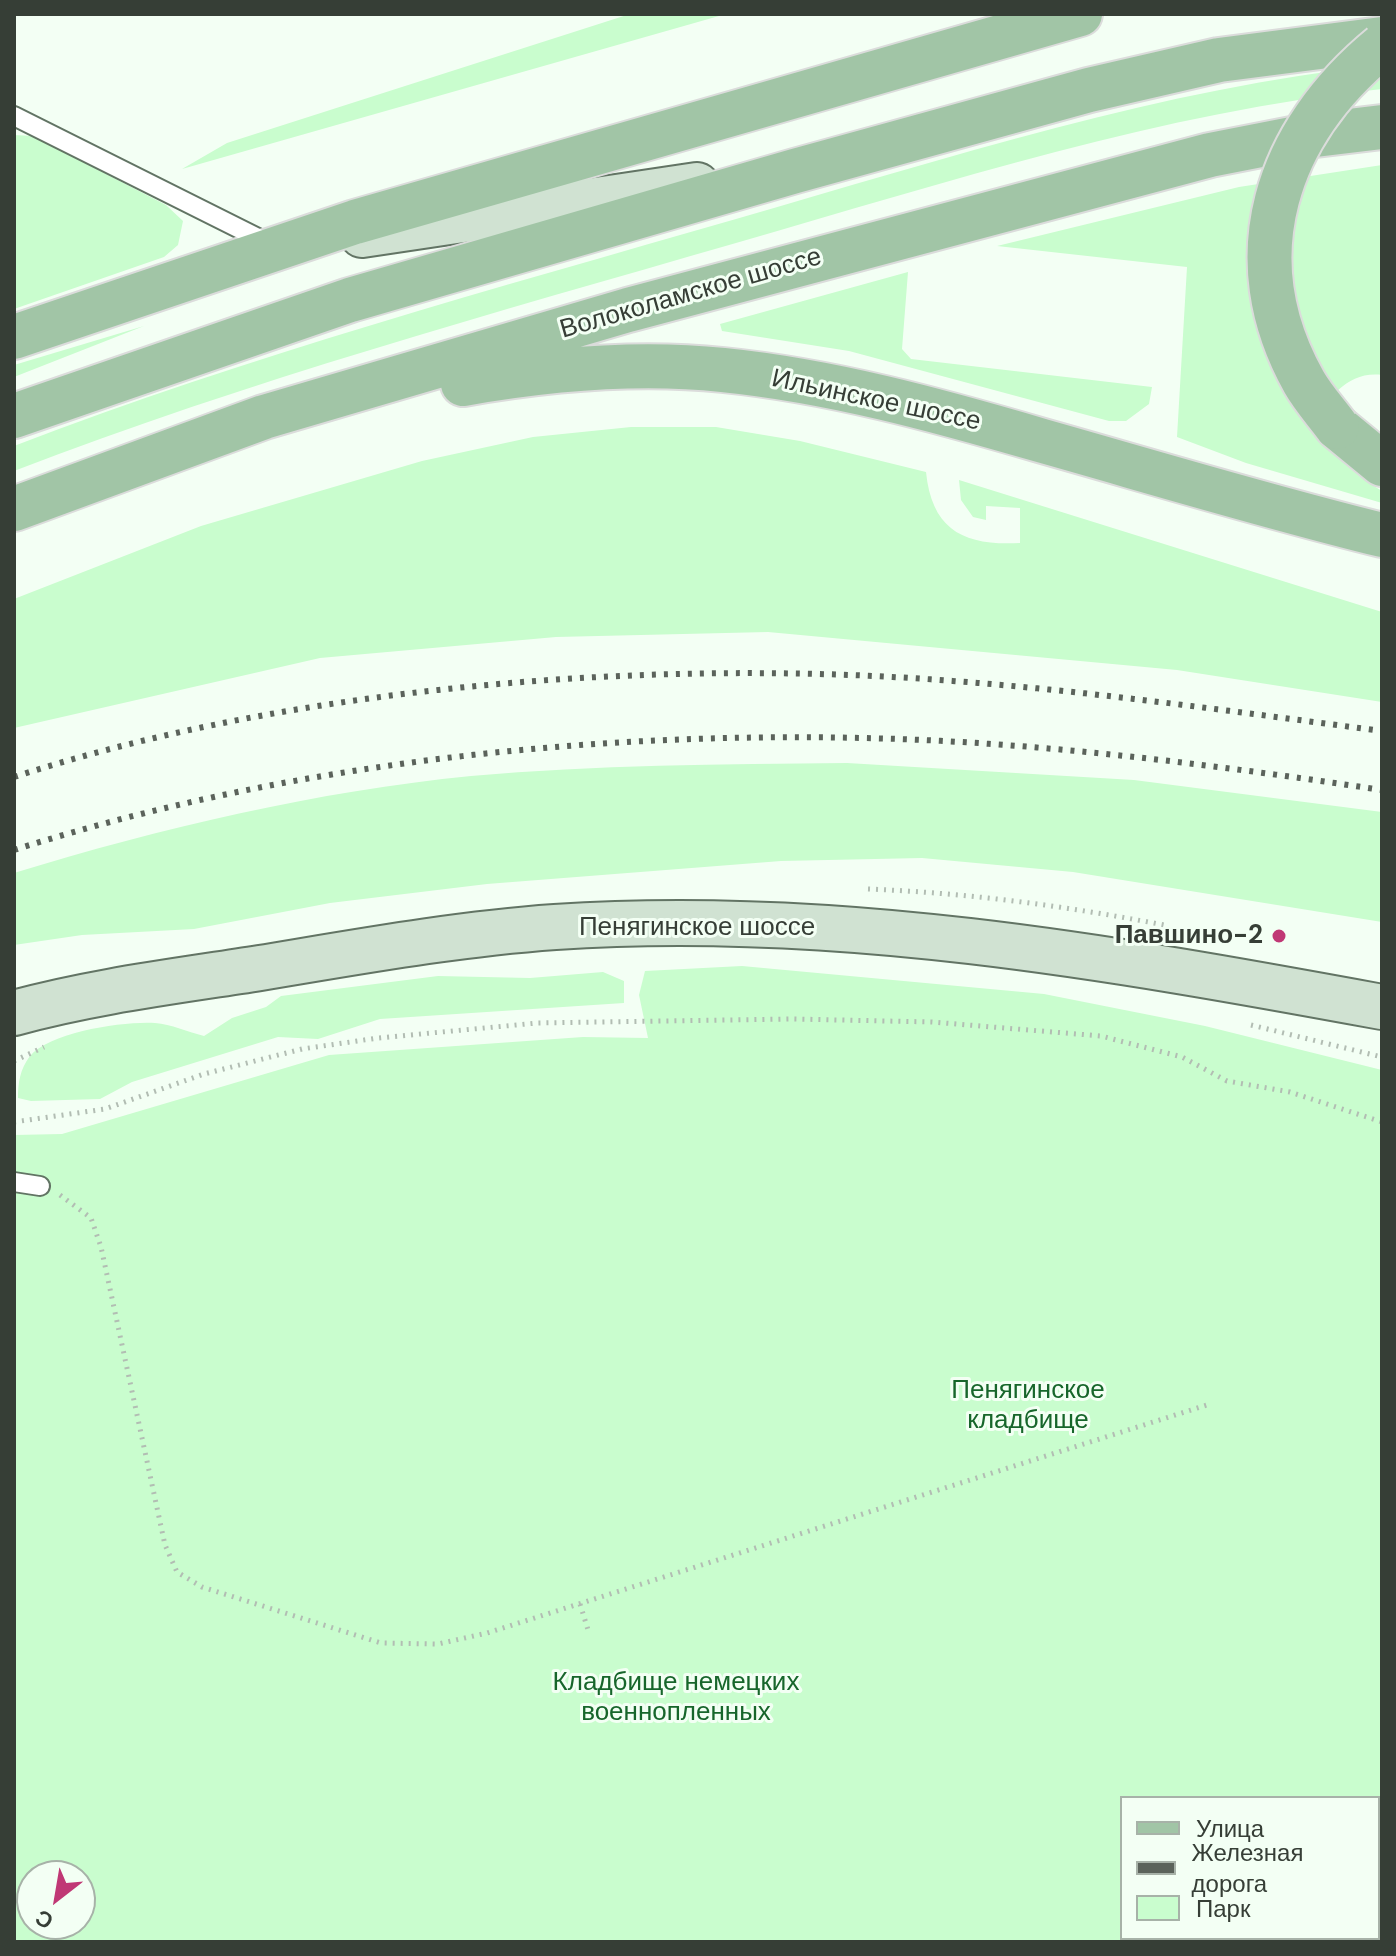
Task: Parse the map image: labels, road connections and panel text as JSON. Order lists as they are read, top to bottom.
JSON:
{
  "streets": {
    "main road": ["Волоколамское шоссе", "Ильинское шоссе", "Пенягинское шоссе"]
  },
  "crossings": [
    ["Волоколамское шоссе", "Ильинское шоссе"]
  ],
  "parks": ["Пенягинское кладбище", "Кладбище немецких военнопленных"],
  "places": ["Павшино-2"],
  "legend": ["Улица", "Железная дорога", "Парк"],
  "north": "bottom left"
}
